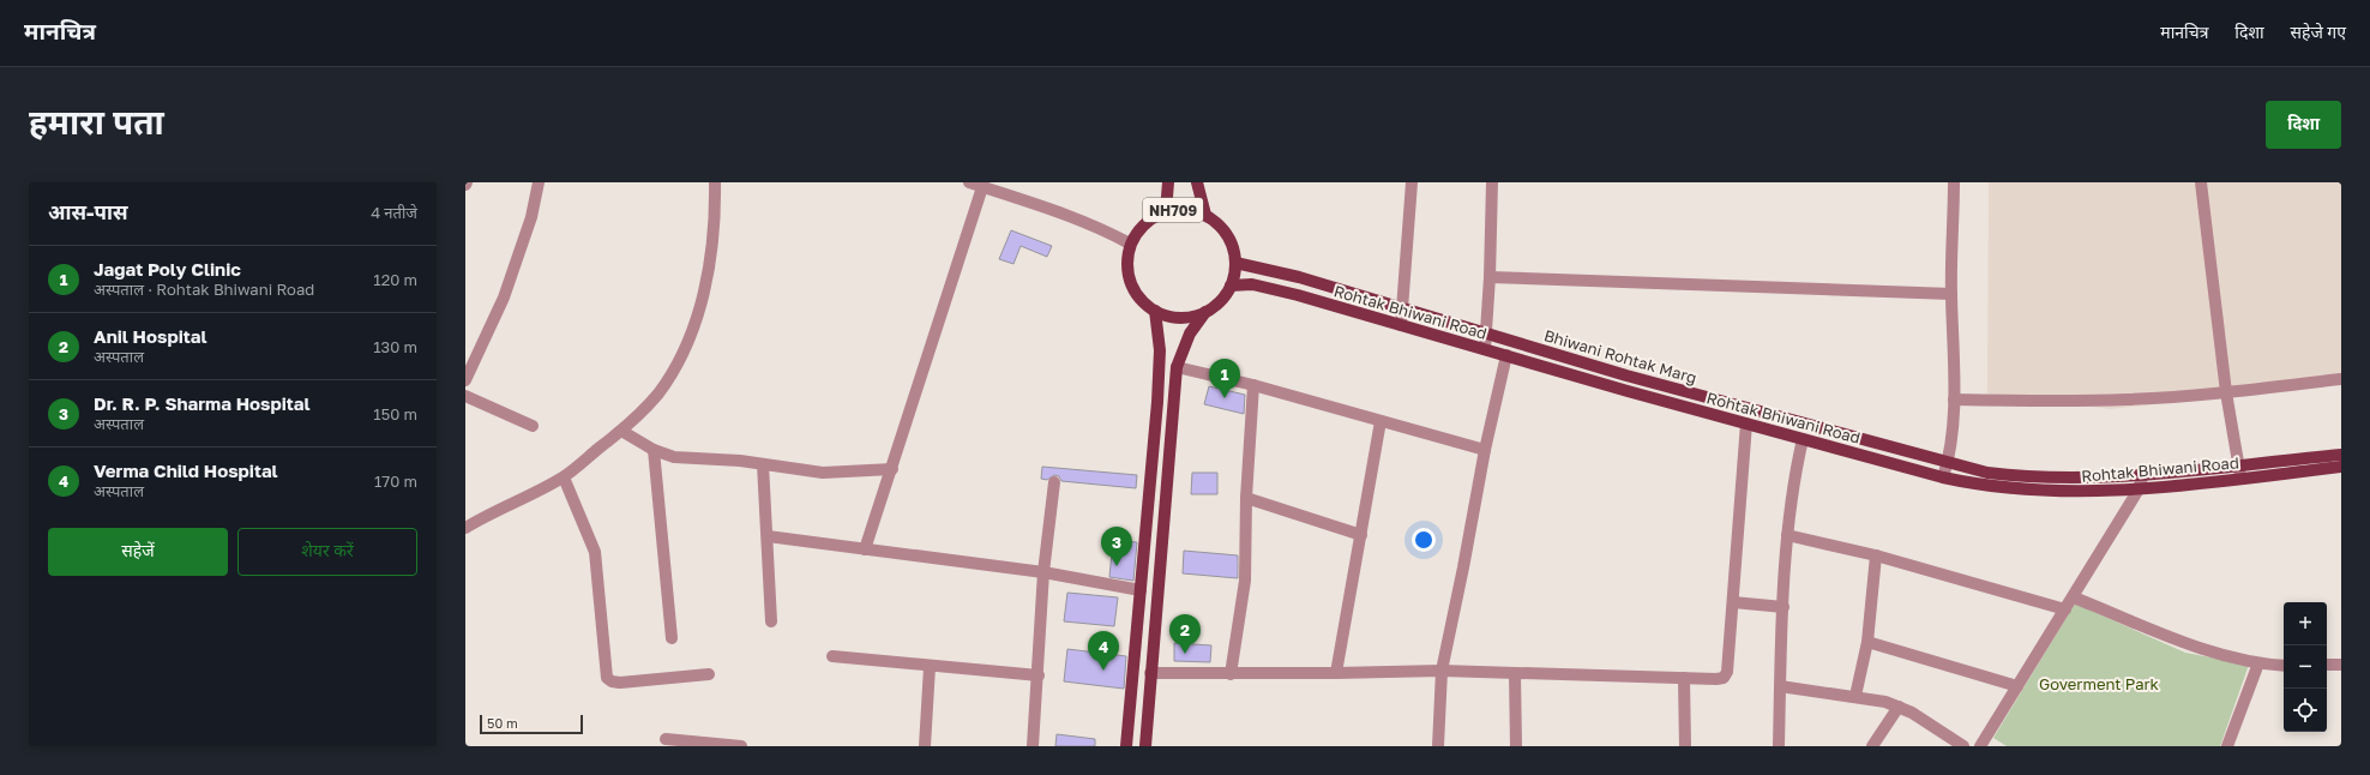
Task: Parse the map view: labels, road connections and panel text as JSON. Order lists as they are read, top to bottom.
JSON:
{
  "streets": {
    "main road": ["NH709", "Rohtak Bhiwani Road", "Bhiwani Rohtak Marg"]
  },
  "crossings": [
    ["NH709", "Rohtak Bhiwani Road"],
    ["NH709", "Bhiwani Rohtak Marg"],
    ["Rohtak Bhiwani Road", "Bhiwani Rohtak Marg"]
  ],
  "parks": ["Goverment Park"],
  "scale_bar": "50 m",
  "page": {
    "header": "मानचित्र",
    "nav": ["मानचित्र", "दिशा", "सहेजे गए"],
    "buttons": [
      "दिशा",
      ["सहेजें", "शेयर करें"]
    ],
    "title": "हमारा पता",
    "heading": ["आस-पास", "4 नतीजे"],
    "list": [
      {
        "mark": "1",
        "name": "Jagat Poly Clinic",
        "note": "अस्पताल · Rohtak Bhiwani Road",
        "value": "120 m"
      },
      {
        "mark": "2",
        "name": "Anil Hospital",
        "note": "अस्पताल",
        "value": "130 m"
      },
      {
        "mark": "3",
        "name": "Dr. R. P. Sharma Hospital",
        "note": "अस्पताल",
        "value": "150 m"
      },
      {
        "mark": "4",
        "name": "Verma Child Hospital",
        "note": "अस्पताल",
        "value": "170 m"
      }
    ],
    "pins": [
      "1",
      "3",
      "2",
      "4"
    ],
    "map_buttons": ["+", "−"],
    "scale": "50 m"
  }
}
